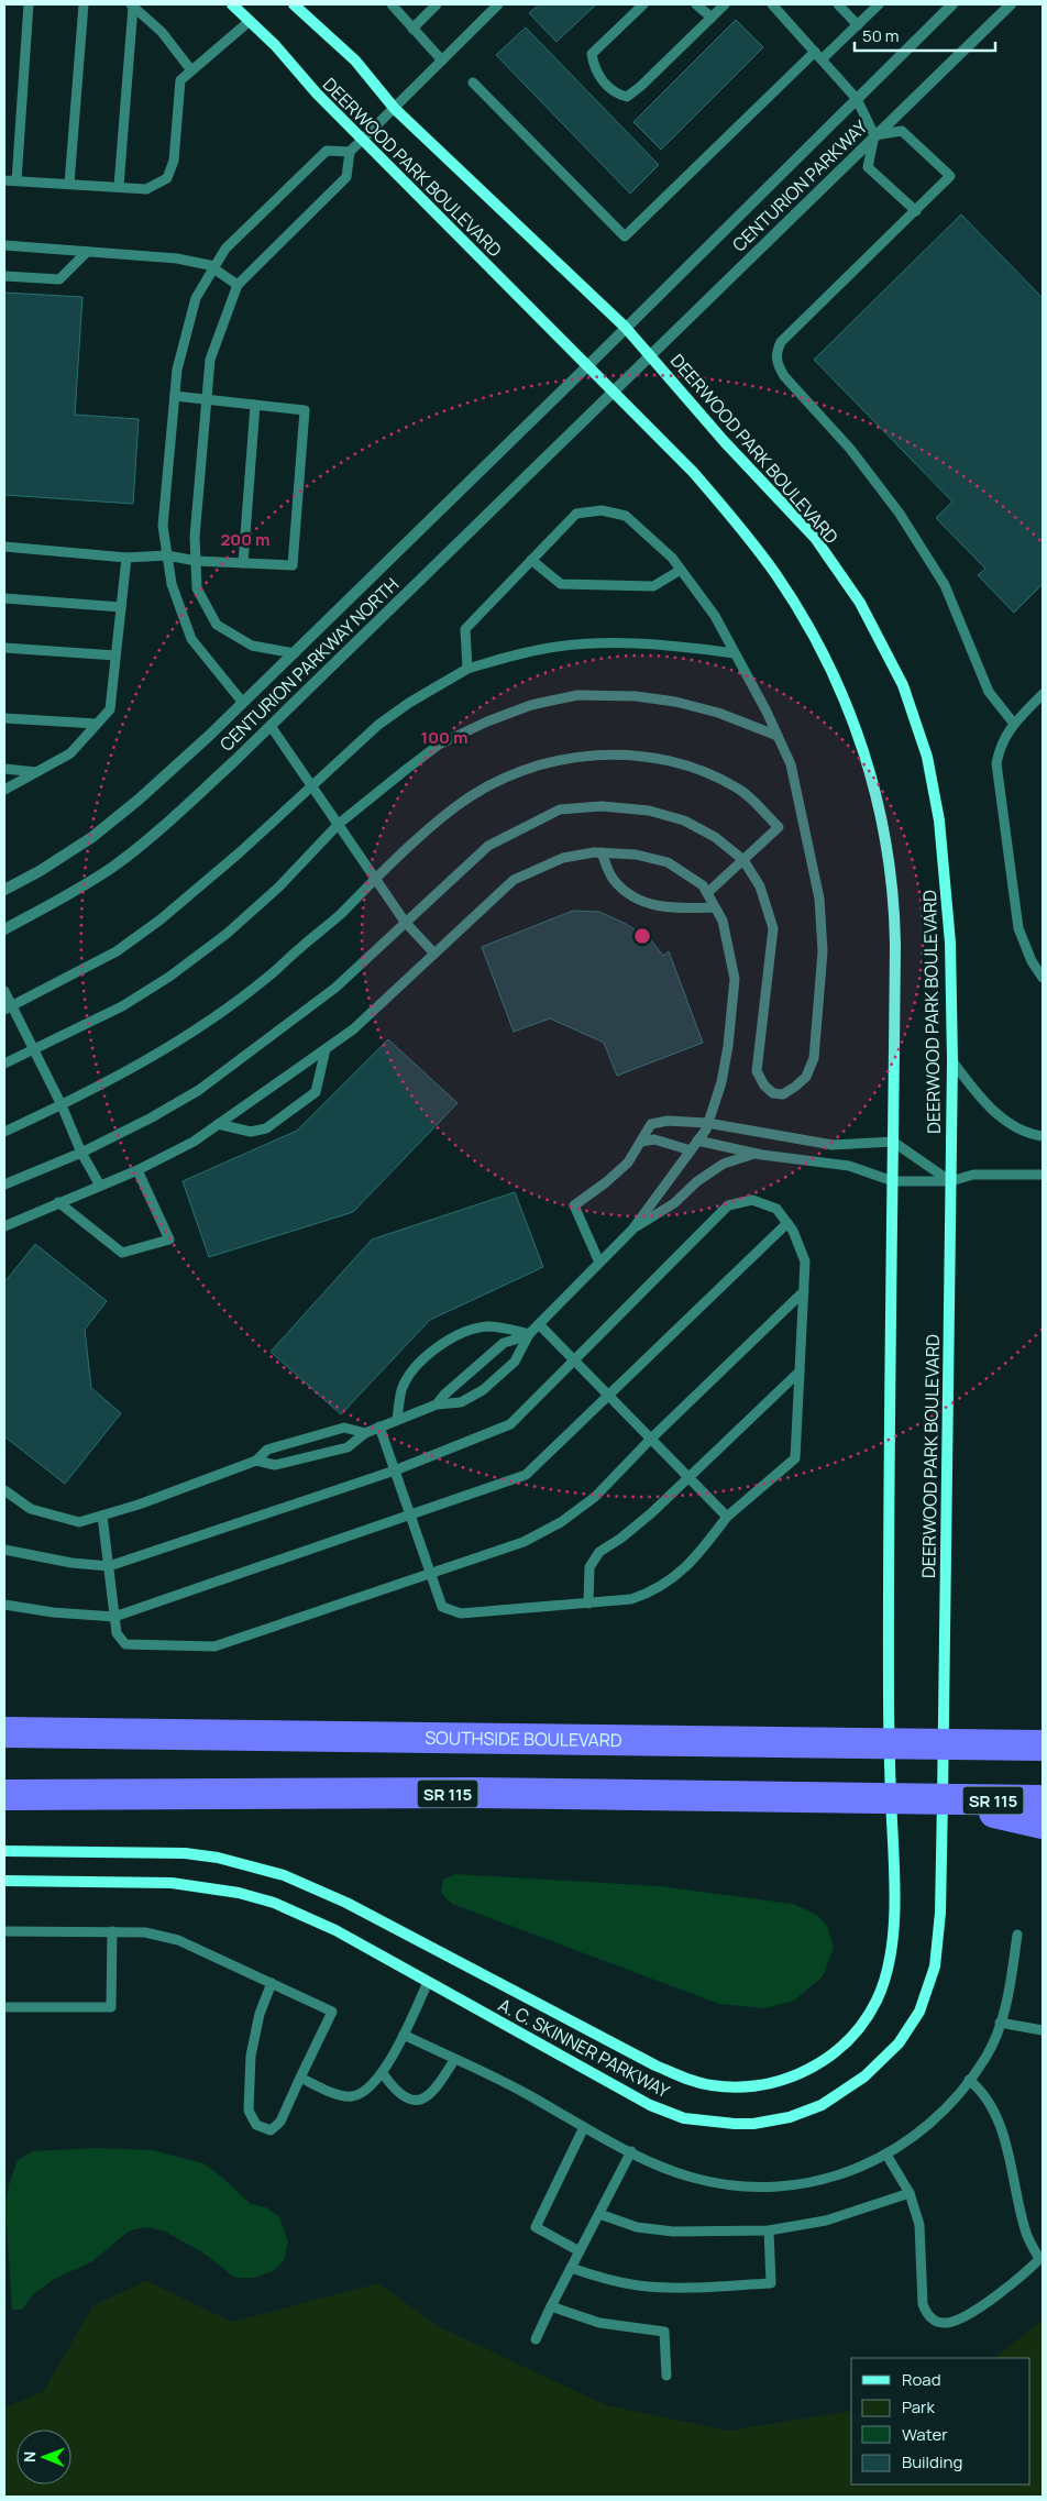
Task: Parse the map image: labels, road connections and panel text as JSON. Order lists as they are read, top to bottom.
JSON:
{
  "streets": {
    "highway": ["SOUTHSIDE BOULEVARD", "SR 115"],
    "main road": ["DEERWOOD PARK BOULEVARD", "A. C. SKINNER PARKWAY"],
    "street": ["CENTURION PARKWAY", "CENTURION PARKWAY NORTH"]
  },
  "crossings": [
    ["DEERWOOD PARK BOULEVARD", "CENTURION PARKWAY"],
    ["DEERWOOD PARK BOULEVARD", "CENTURION PARKWAY NORTH"],
    ["DEERWOOD PARK BOULEVARD", "SOUTHSIDE BOULEVARD"],
    ["DEERWOOD PARK BOULEVARD", "SR 115"],
    ["DEERWOOD PARK BOULEVARD", "A. C. SKINNER PARKWAY"],
    ["CENTURION PARKWAY", "CENTURION PARKWAY NORTH"],
    ["SR 115", "A. C. SKINNER PARKWAY"]
  ],
  "legend": [
    "Road",
    "Park",
    "Water",
    "Building"
  ],
  "scale_bar": "50 m",
  "north": "left",
  "rings": ["200 m", "100 m"]
}
